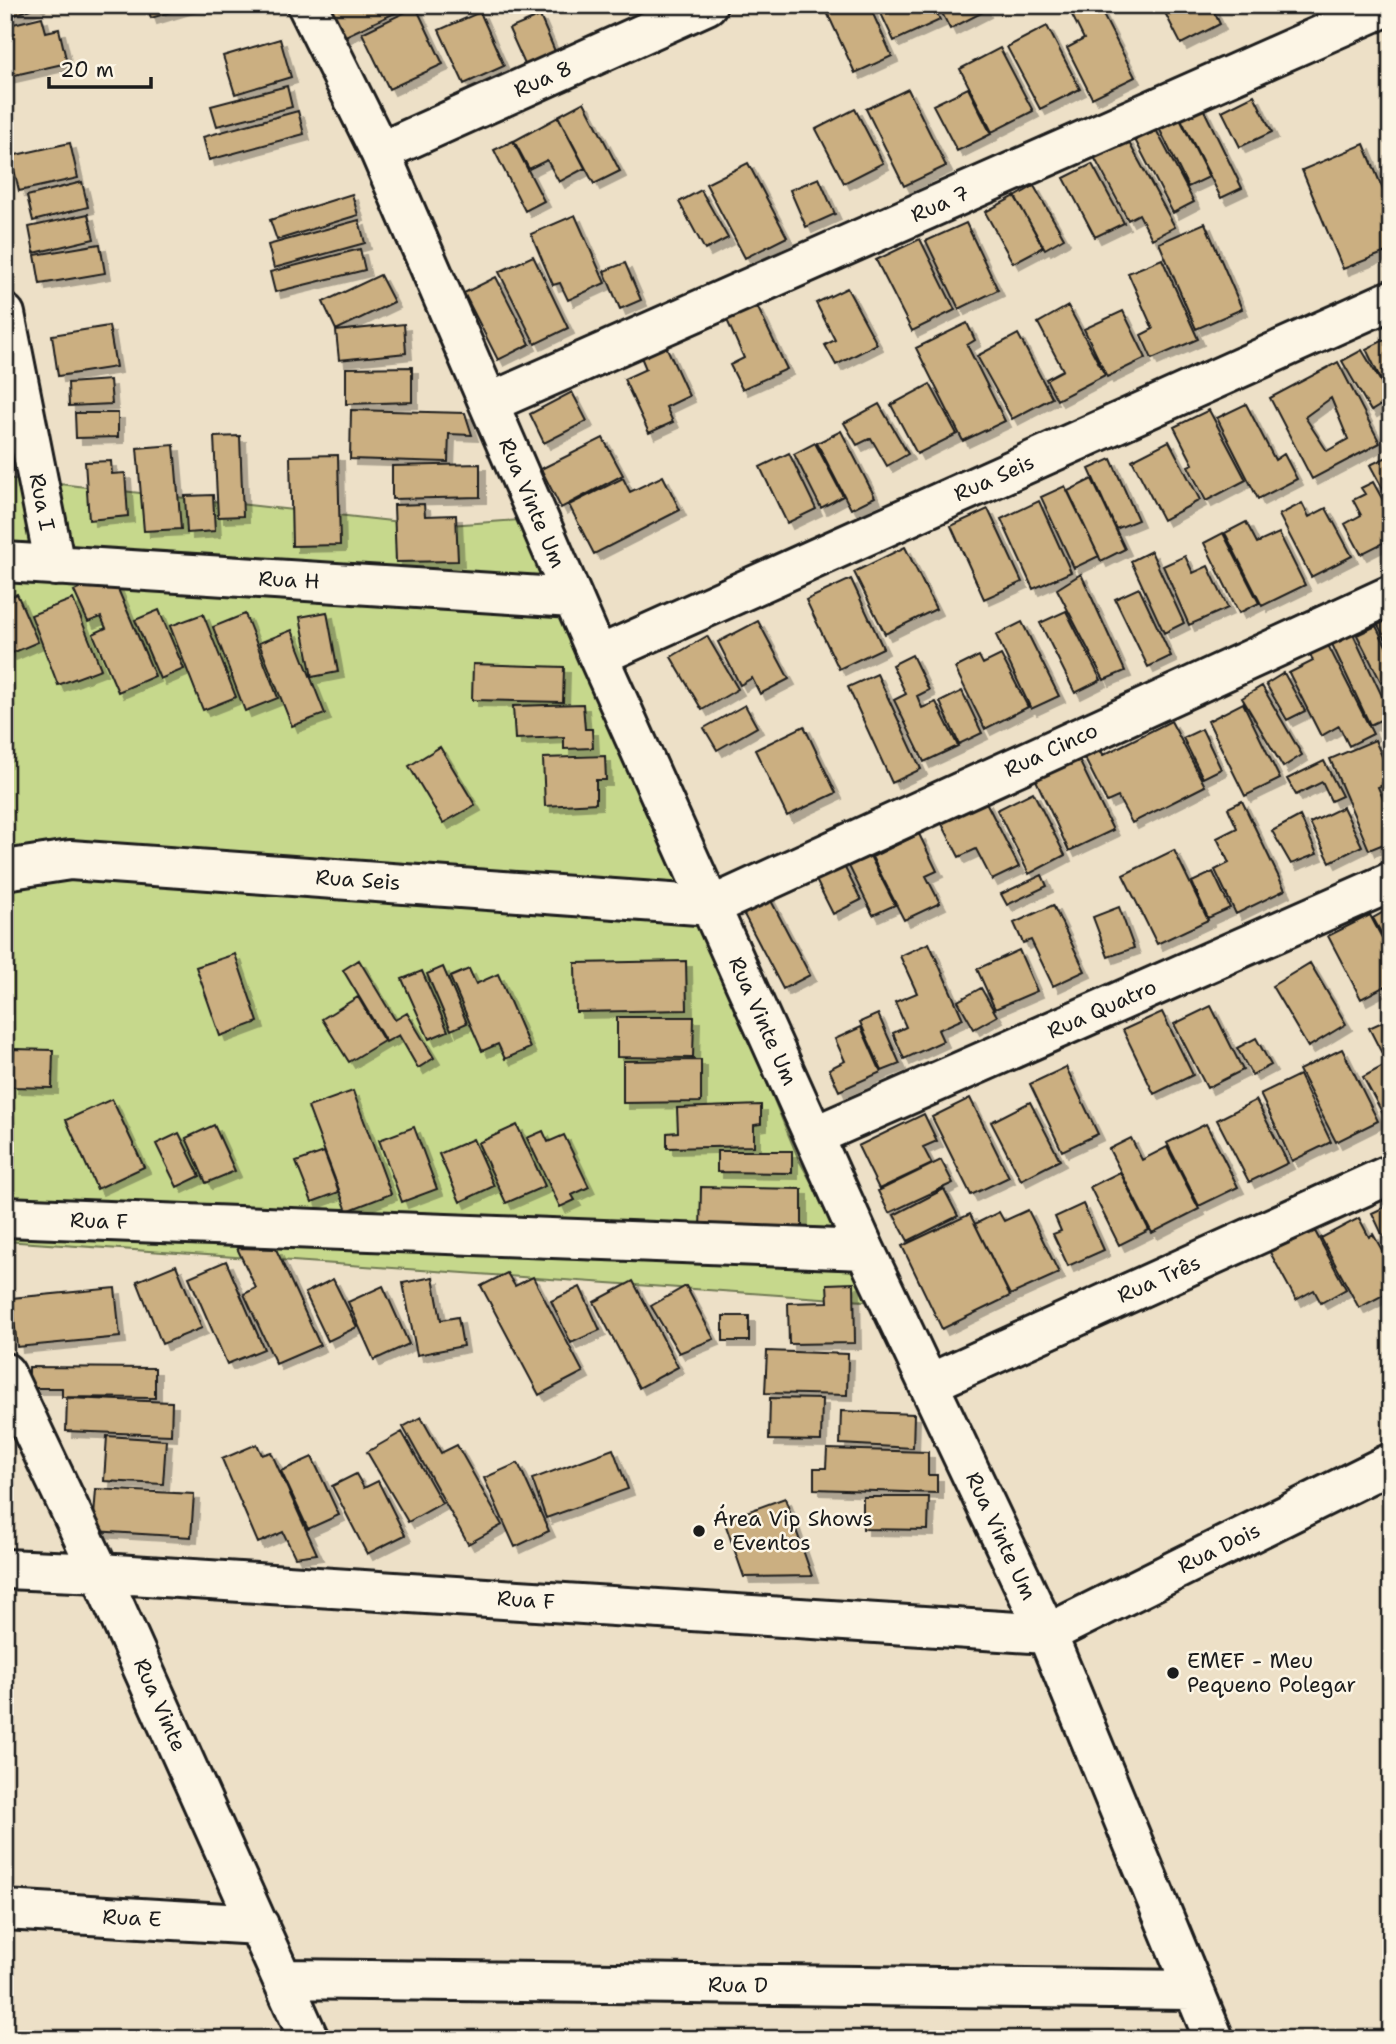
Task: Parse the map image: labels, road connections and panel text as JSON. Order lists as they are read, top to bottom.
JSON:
{
  "streets": {
    "street": [
      "Rua 8",
      "Rua 7",
      "Rua Seis",
      "Rua I",
      "Rua Vinte Um",
      "Rua H",
      "Rua Cinco",
      "Rua Quatro",
      "Rua F",
      "Rua Três",
      "Rua Dois",
      "Rua Vinte",
      "Rua E",
      "Rua D"
    ]
  },
  "crossings": [
    ["Rua 8", "Rua Vinte Um"],
    ["Rua 7", "Rua Vinte Um"],
    ["Rua Seis", "Rua Vinte Um"],
    ["Rua Seis", "Rua Cinco"],
    ["Rua I", "Rua H"],
    ["Rua Vinte Um", "Rua H"],
    ["Rua Vinte Um", "Rua Cinco"],
    ["Rua Vinte Um", "Rua Quatro"],
    ["Rua Vinte Um", "Rua F"],
    ["Rua Vinte Um", "Rua Três"],
    ["Rua Vinte Um", "Rua Dois"],
    ["Rua Vinte Um", "Rua D"],
    ["Rua F", "Rua Dois"],
    ["Rua F", "Rua Vinte"],
    ["Rua Vinte", "Rua E"],
    ["Rua Vinte", "Rua D"]
  ],
  "places": ["Área Vip Shows e Eventos", "EMEF - Meu Pequeno Polegar"],
  "scale_bar": "20 m"
}
